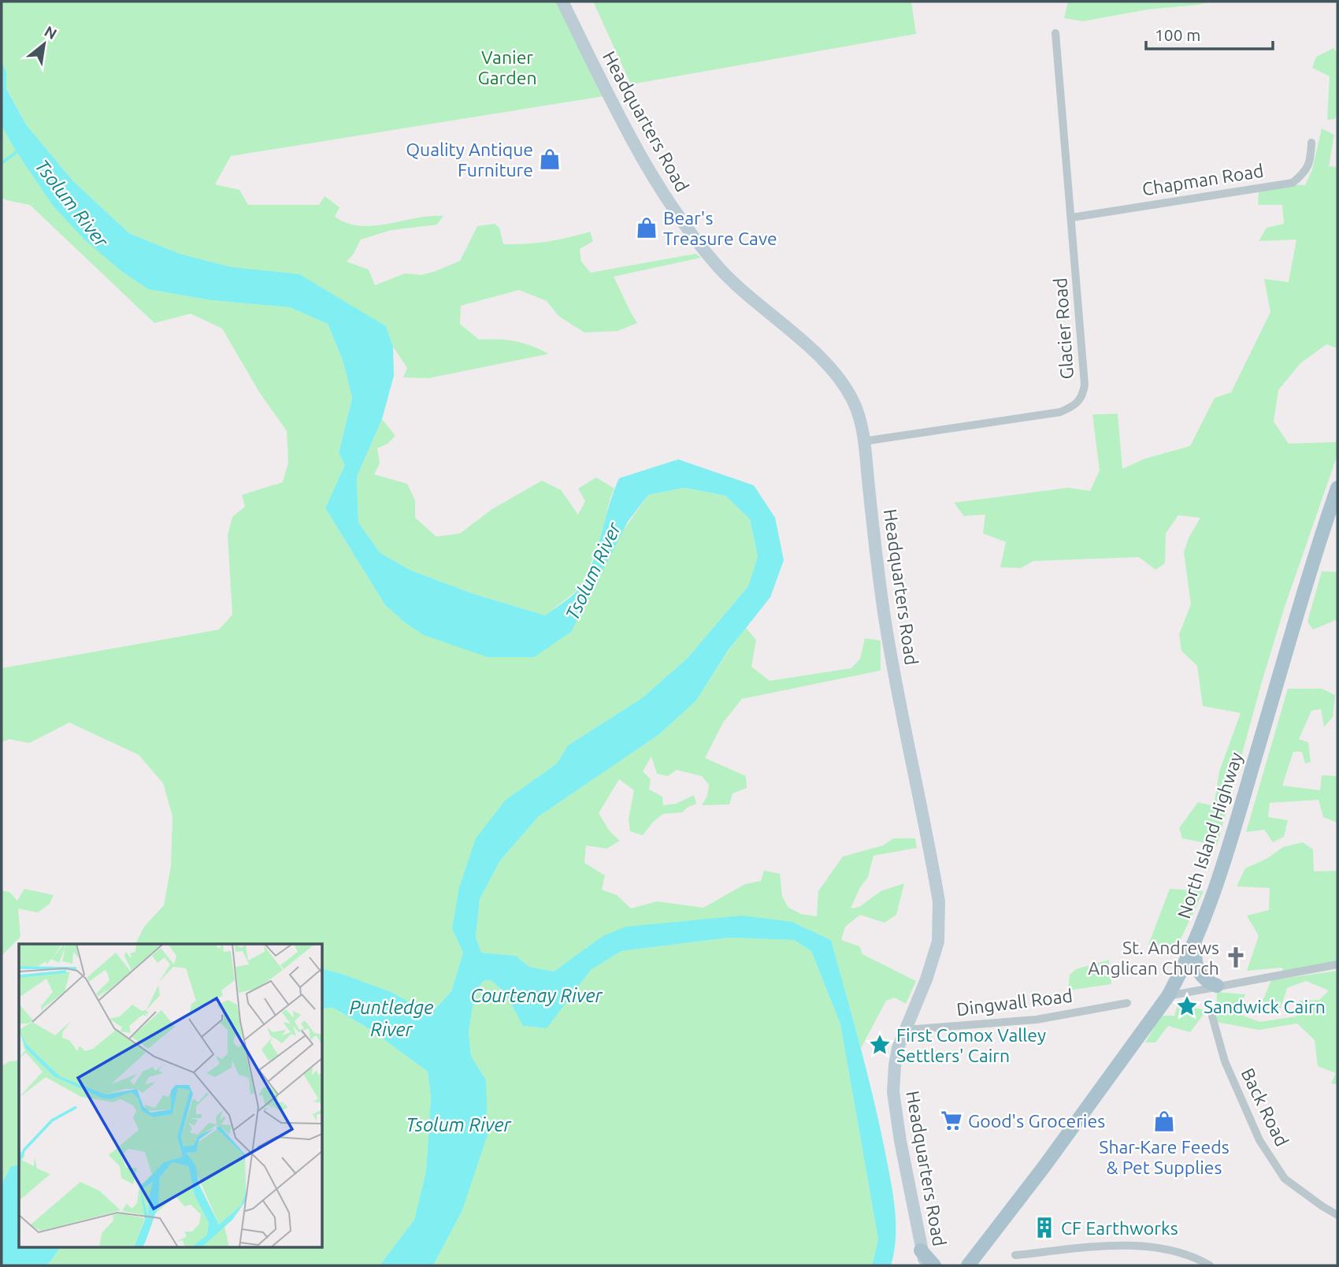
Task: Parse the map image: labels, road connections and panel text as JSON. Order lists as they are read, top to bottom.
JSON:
{
  "streets": {
    "main road": ["Headquarters Road", "North Island Highway"],
    "street": [
      "Chapman Road",
      "Glacier Road",
      "Dingwall Road",
      "Back Road"
    ]
  },
  "crossings": [
    ["Headquarters Road", "Glacier Road"],
    ["Headquarters Road", "Dingwall Road"],
    ["Chapman Road", "Glacier Road"]
  ],
  "water": ["Tsolum River", "Courtenay River", "Puntledge River"],
  "parks": ["Vanier Garden"],
  "places": {
    "shop": ["Quality Antique Furniture", "Bear's Treasure Cave", "Shar-Kare Feeds & Pet Supplies"],
    "church": ["St. Andrews Anglican Church"],
    "place": ["Sandwick Cairn", "First Comox Valley Settlers' Cairn"],
    "supermarket": ["Good's Groceries"],
    "building": ["CF Earthworks"]
  },
  "scale_bar": "100 m",
  "north": "top right"
}
